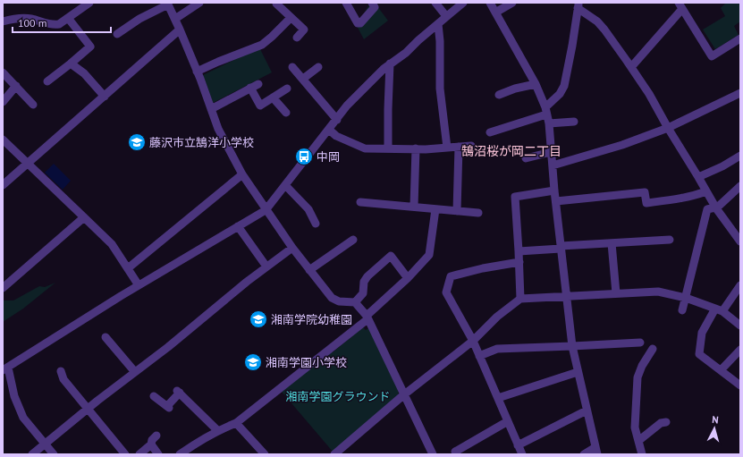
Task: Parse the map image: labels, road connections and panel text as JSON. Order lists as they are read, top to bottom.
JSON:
{
  "districts": ["鵠沼桜が岡二丁目"],
  "parks": ["湘南学園グラウンド"],
  "places": {
    "school or university": ["藤沢市立鵠洋小学校", "湘南学院幼稚園", "湘南学園小学校"],
    "bus stop": ["中岡"]
  },
  "scale_bar": "100 m",
  "north": "top"
}
